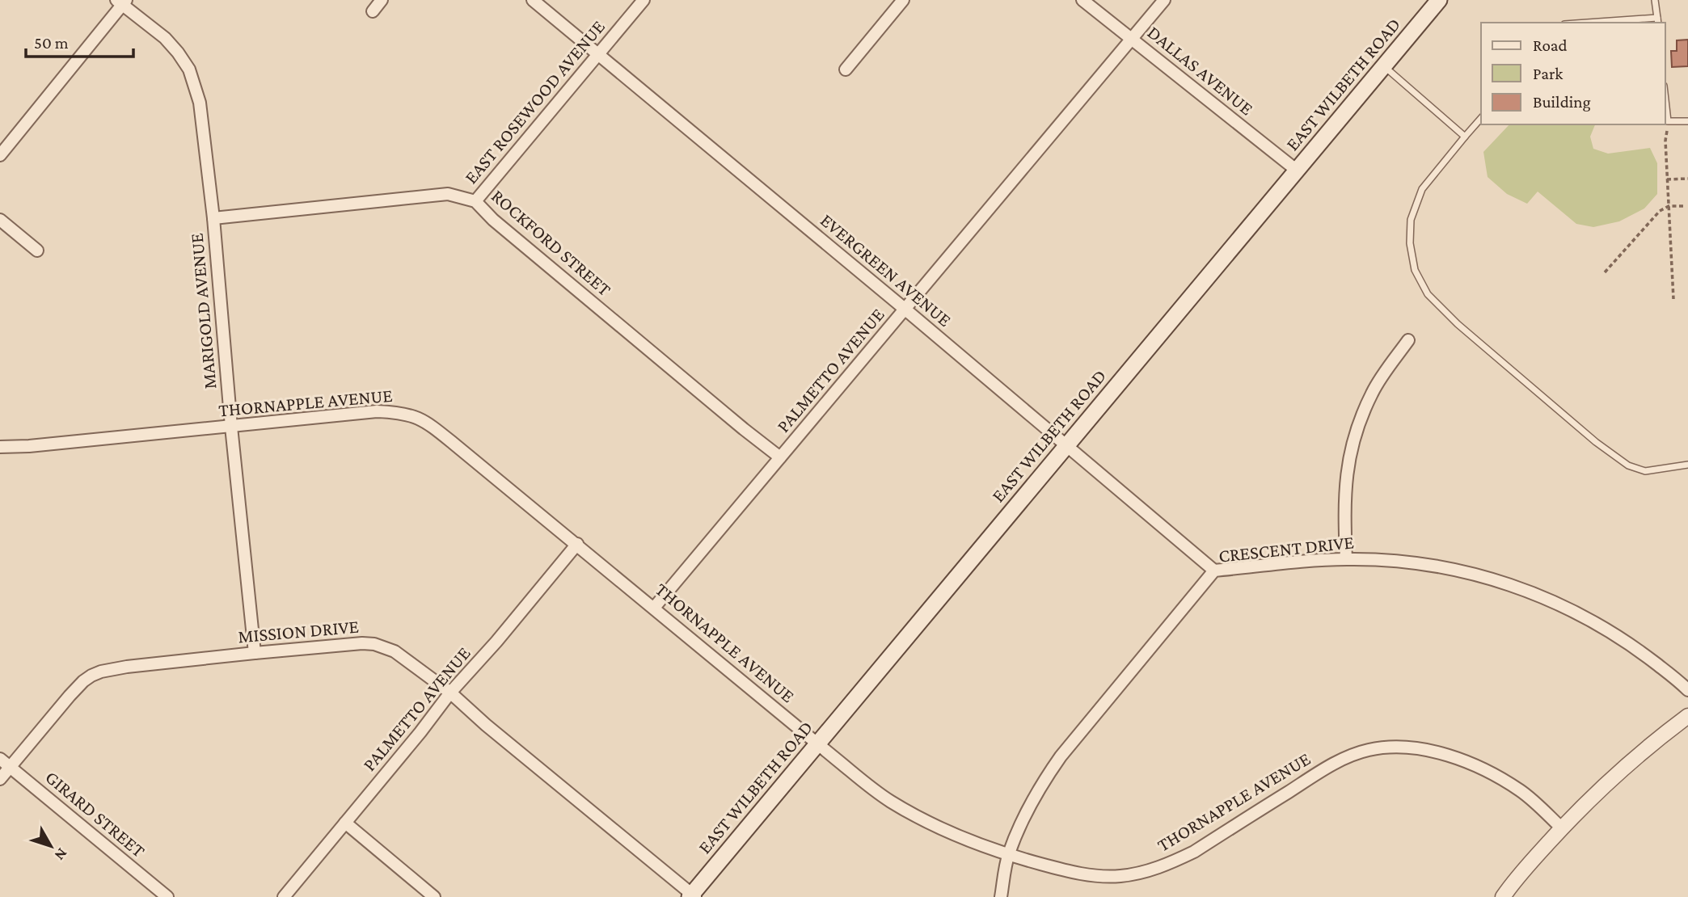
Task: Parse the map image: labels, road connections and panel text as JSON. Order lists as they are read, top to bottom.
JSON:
{
  "streets": {
    "main road": ["EAST WILBETH ROAD"],
    "street": [
      "DALLAS AVENUE",
      "EAST ROSEWOOD AVENUE",
      "ROCKFORD STREET",
      "EVERGREEN AVENUE",
      "MARIGOLD AVENUE",
      "PALMETTO AVENUE",
      "THORNAPPLE AVENUE",
      "CRESCENT DRIVE",
      "MISSION DRIVE",
      "GIRARD STREET"
    ]
  },
  "crossings": [
    ["DALLAS AVENUE", "EAST WILBETH ROAD"],
    ["DALLAS AVENUE", "PALMETTO AVENUE"],
    ["EAST WILBETH ROAD", "EVERGREEN AVENUE"],
    ["EAST WILBETH ROAD", "THORNAPPLE AVENUE"],
    ["EAST WILBETH ROAD", "MISSION DRIVE"],
    ["EAST ROSEWOOD AVENUE", "ROCKFORD STREET"],
    ["EAST ROSEWOOD AVENUE", "EVERGREEN AVENUE"],
    ["ROCKFORD STREET", "MARIGOLD AVENUE"],
    ["ROCKFORD STREET", "PALMETTO AVENUE"],
    ["EVERGREEN AVENUE", "PALMETTO AVENUE"],
    ["EVERGREEN AVENUE", "CRESCENT DRIVE"],
    ["MARIGOLD AVENUE", "THORNAPPLE AVENUE"],
    ["MARIGOLD AVENUE", "MISSION DRIVE"],
    ["PALMETTO AVENUE", "THORNAPPLE AVENUE"],
    ["PALMETTO AVENUE", "MISSION DRIVE"],
    ["THORNAPPLE AVENUE", "CRESCENT DRIVE"],
    ["MISSION DRIVE", "GIRARD STREET"]
  ],
  "legend": ["Road", "Park", "Building"],
  "scale_bar": "50 m",
  "north": "bottom right"
}
